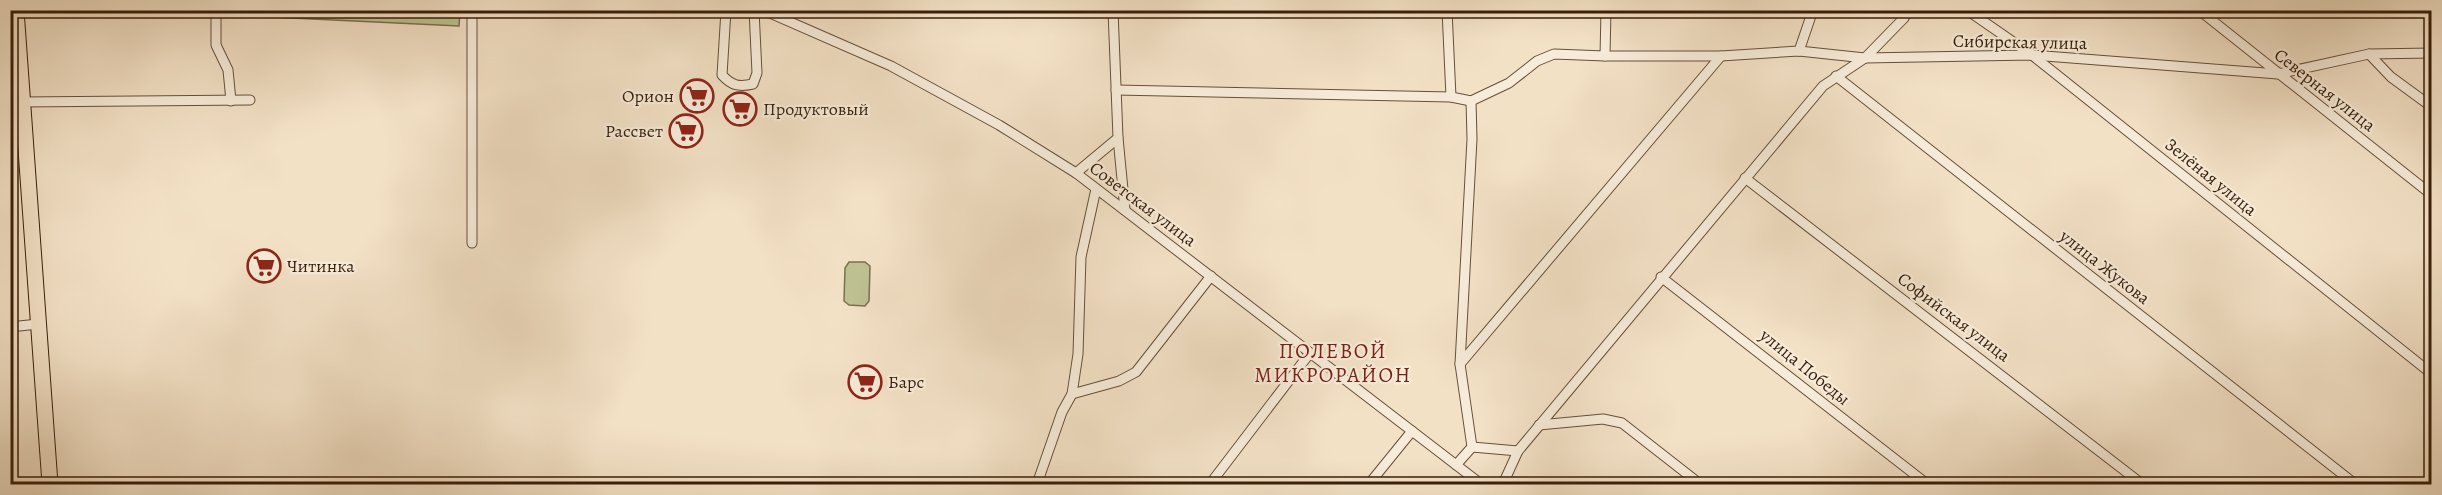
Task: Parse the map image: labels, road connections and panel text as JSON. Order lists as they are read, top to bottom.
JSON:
{
  "streets": {
    "street": [
      "Сибирская улица",
      "Северная улица",
      "Зелёная улица",
      "Советская улица",
      "улица Жукова",
      "Софийская улица",
      "улица Победы"
    ]
  },
  "crossings": [
    ["Сибирская улица", "Северная улица"],
    ["Сибирская улица", "Зелёная улица"]
  ],
  "districts": ["ПОЛЕВОЙ МИКРОРАЙОН"],
  "places": {
    "supermarket": [
      "Орион",
      "Продуктовый",
      "Рассвет",
      "Читинка",
      "Барс"
    ]
  }
}
